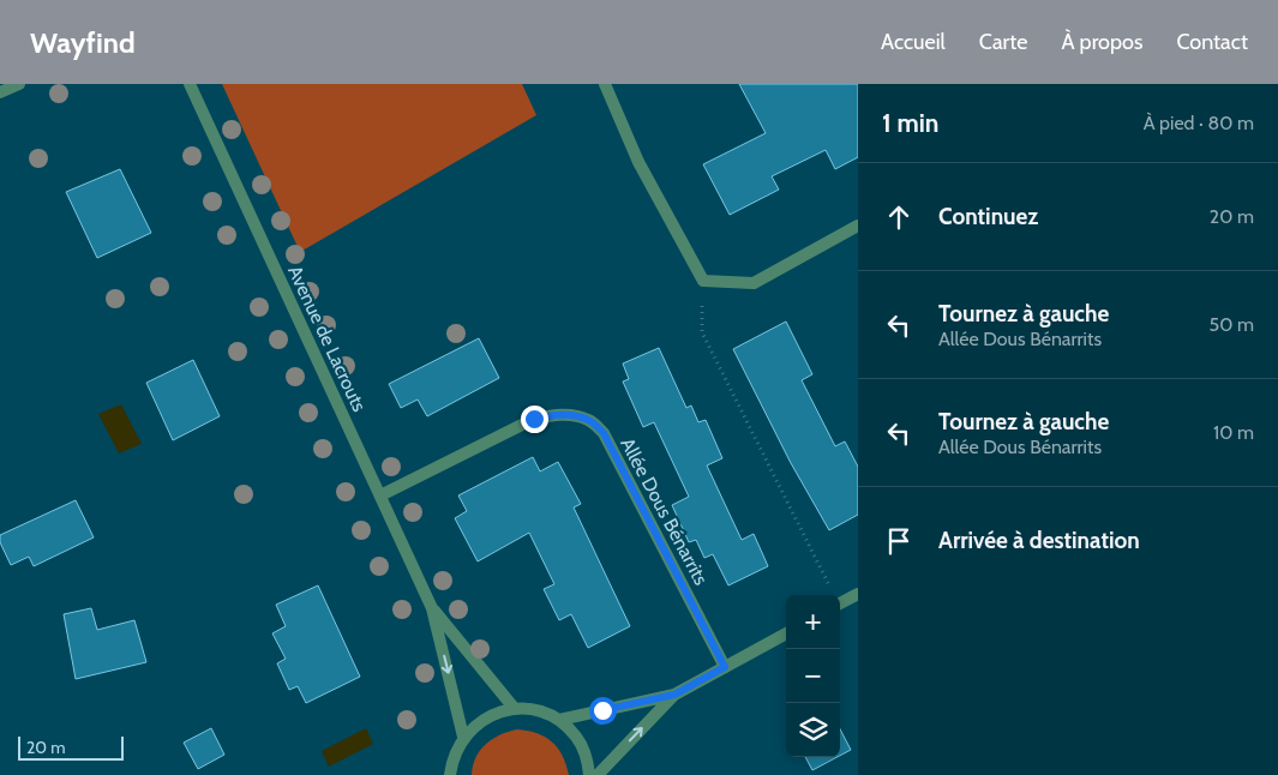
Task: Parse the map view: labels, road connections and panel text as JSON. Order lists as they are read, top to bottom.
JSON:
{
  "streets": {
    "street": ["Avenue de Lacrouts", "Allée Dous Bénarrits"]
  },
  "crossings": [
    ["Avenue de Lacrouts", "Allée Dous Bénarrits"]
  ],
  "scale_bar": "20 m",
  "page": {
    "header": "Wayfind",
    "nav": [
      "Accueil",
      "Carte",
      "À propos",
      "Contact"
    ],
    "heading": ["1 min", "À pied · 80 m"],
    "list": [
      ["Continuez", "20 m"],
      ["Tournez à gauche", "Allée Dous Bénarrits", "50 m"],
      ["Tournez à gauche", "Allée Dous Bénarrits", "10 m"],
      "Arrivée à destination"
    ],
    "map_buttons": ["+", "−"],
    "scale": "20 m"
  }
}
